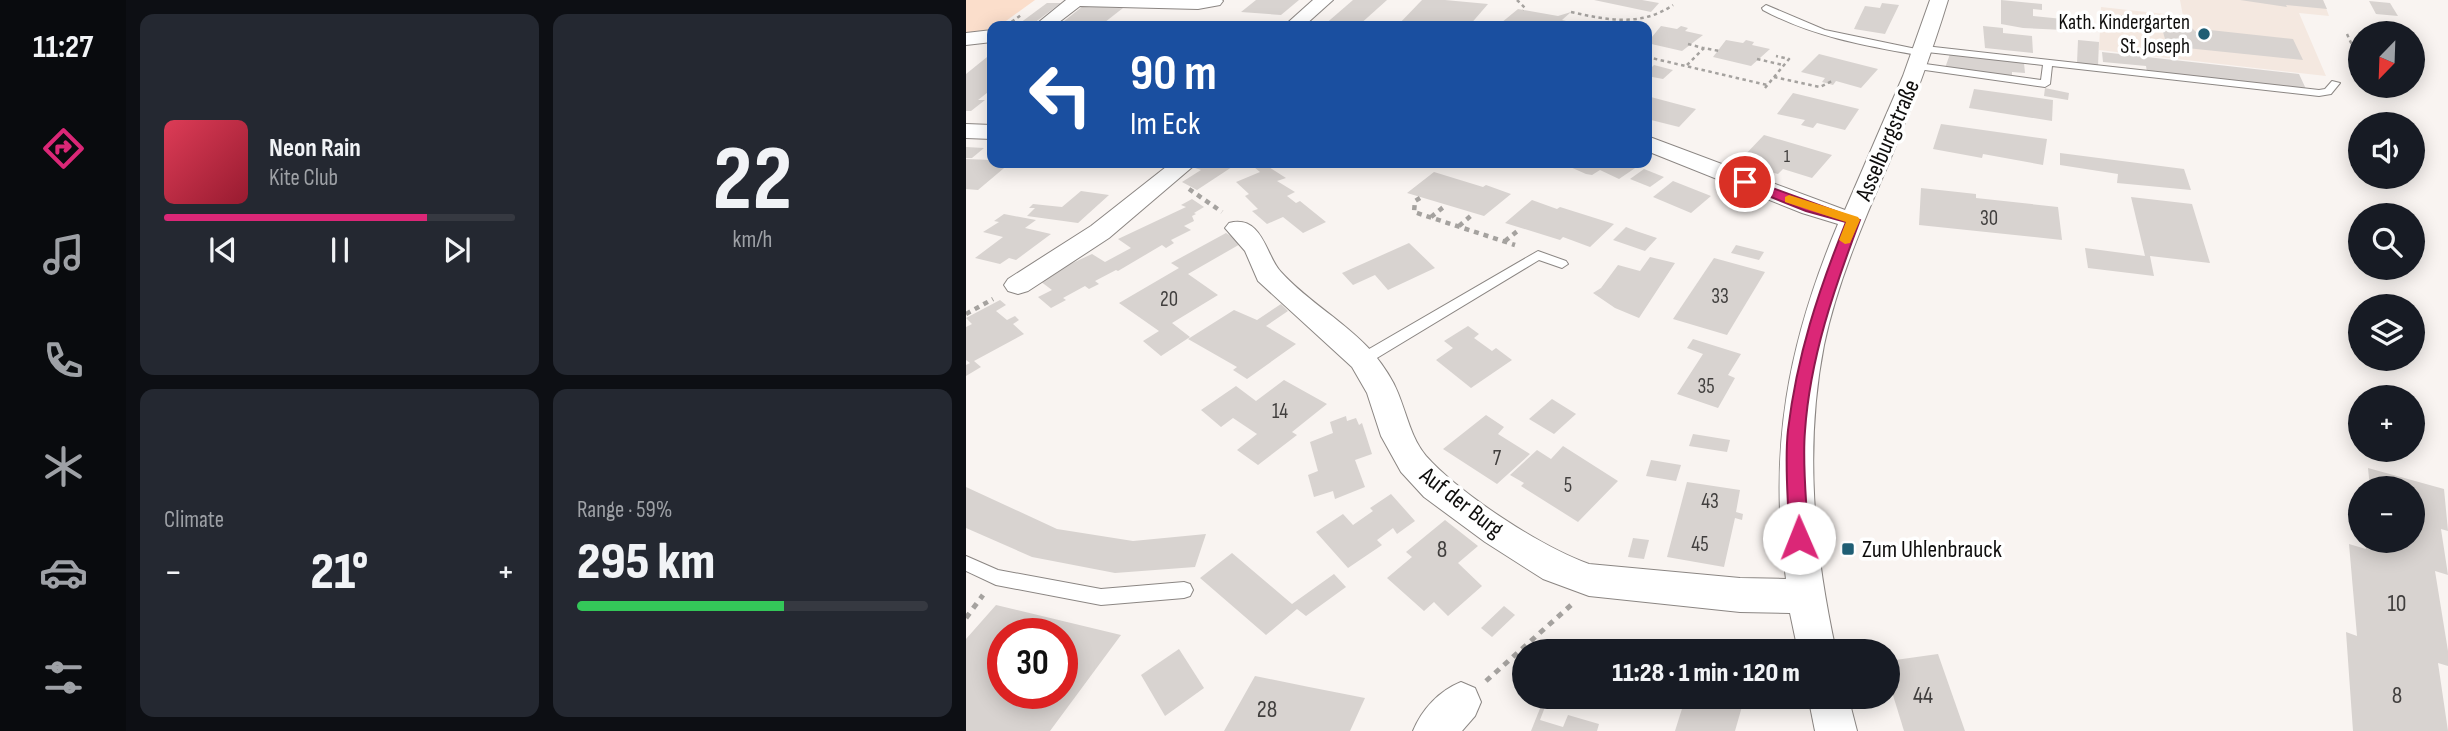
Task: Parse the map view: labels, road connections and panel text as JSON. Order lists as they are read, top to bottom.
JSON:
{
  "streets": {
    "street": ["Asselburgstraße", "Auf der Burg"]
  },
  "crossings": [
    ["Asselburgstraße", "Auf der Burg"]
  ],
  "places": {
    "other": ["Kath. Kindergarten St. Joseph"],
    "transit": ["Zum Uhlenbrauck"]
  },
  "house_numbers": [
    "1",
    "30",
    "33",
    "20",
    "35",
    "14",
    "7",
    "5",
    "43",
    "45",
    "8",
    "10",
    "44",
    "8",
    "28"
  ],
  "north": "bottom left",
  "page": {
    "tabs": "11:27",
    "tile": [
      ["22", "km/h"],
      "Climate",
      ["Range · 59%", "295 km"]
    ],
    "map_buttons": ["+", "−"],
    "turn": ["90 m", "Im Eck"],
    "song": ["Neon Rain", "Kite Club"],
    "heat": ["−", "21°", "+"],
    "limit": "30",
    "trip": "11:28 · 1 min · 120 m"
  }
}
